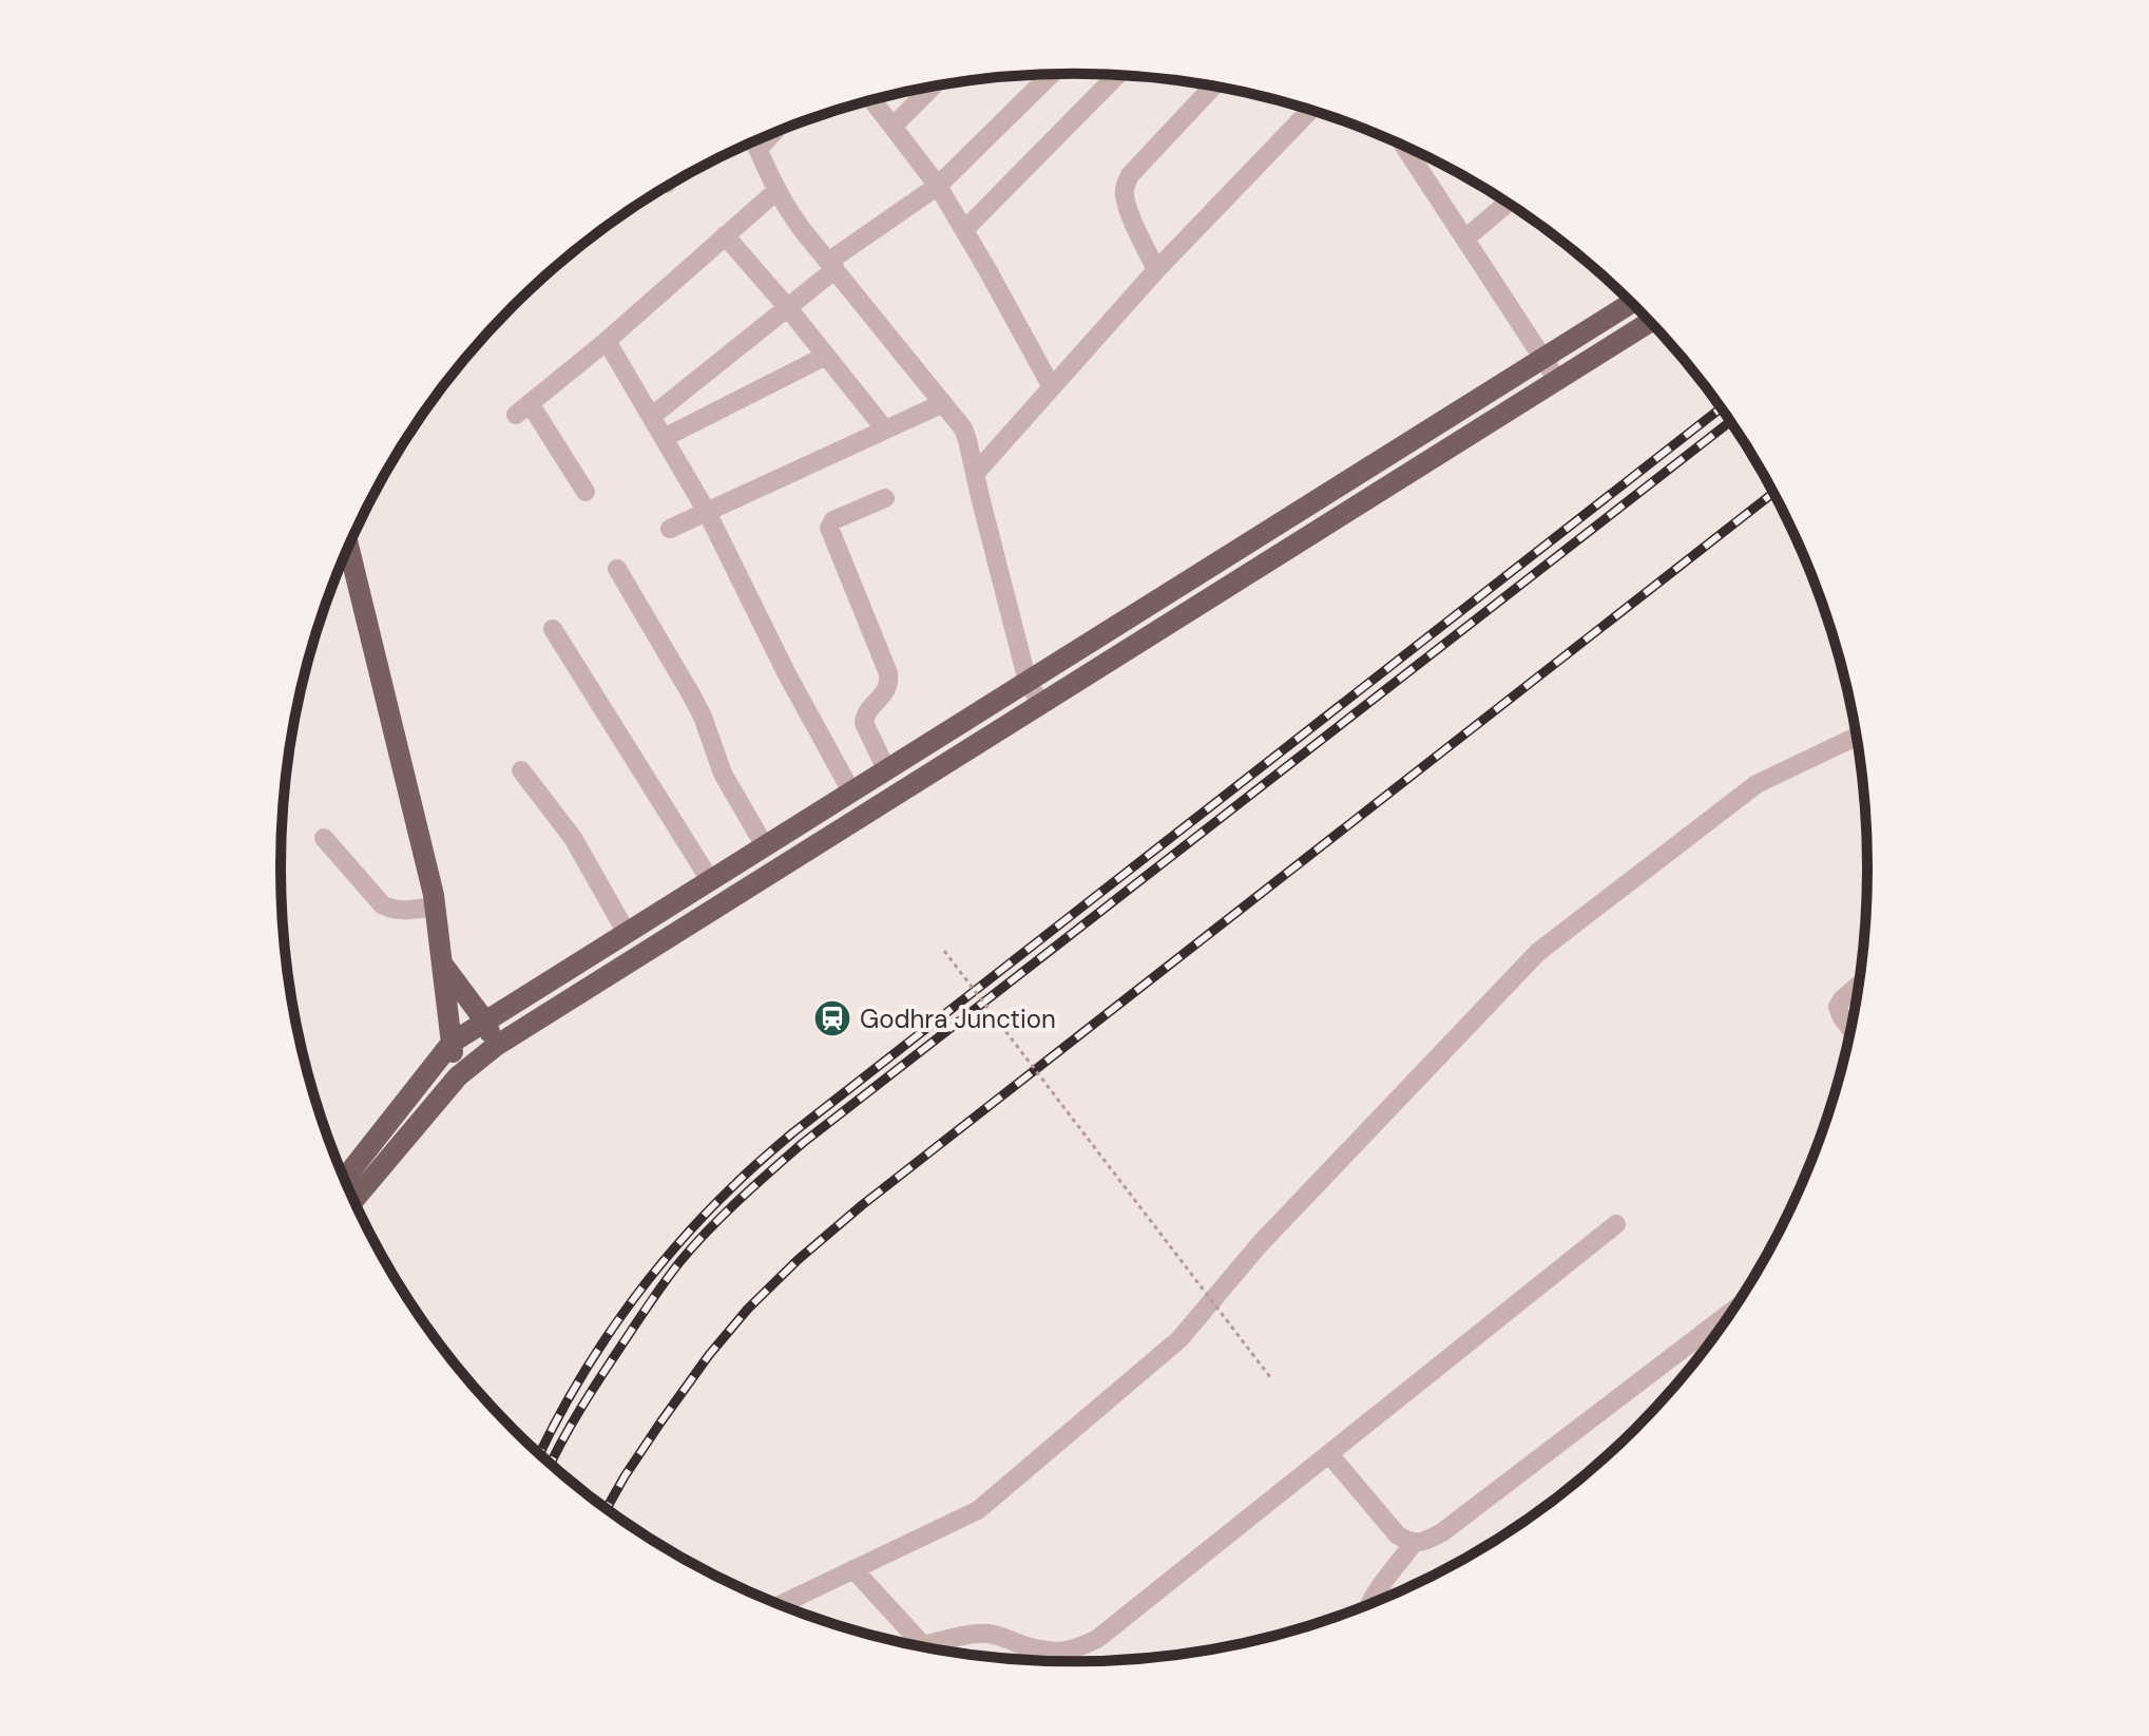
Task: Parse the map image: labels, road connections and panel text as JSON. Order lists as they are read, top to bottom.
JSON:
{
  "places": {
    "station": ["Godhra Junction"]
  }
}
